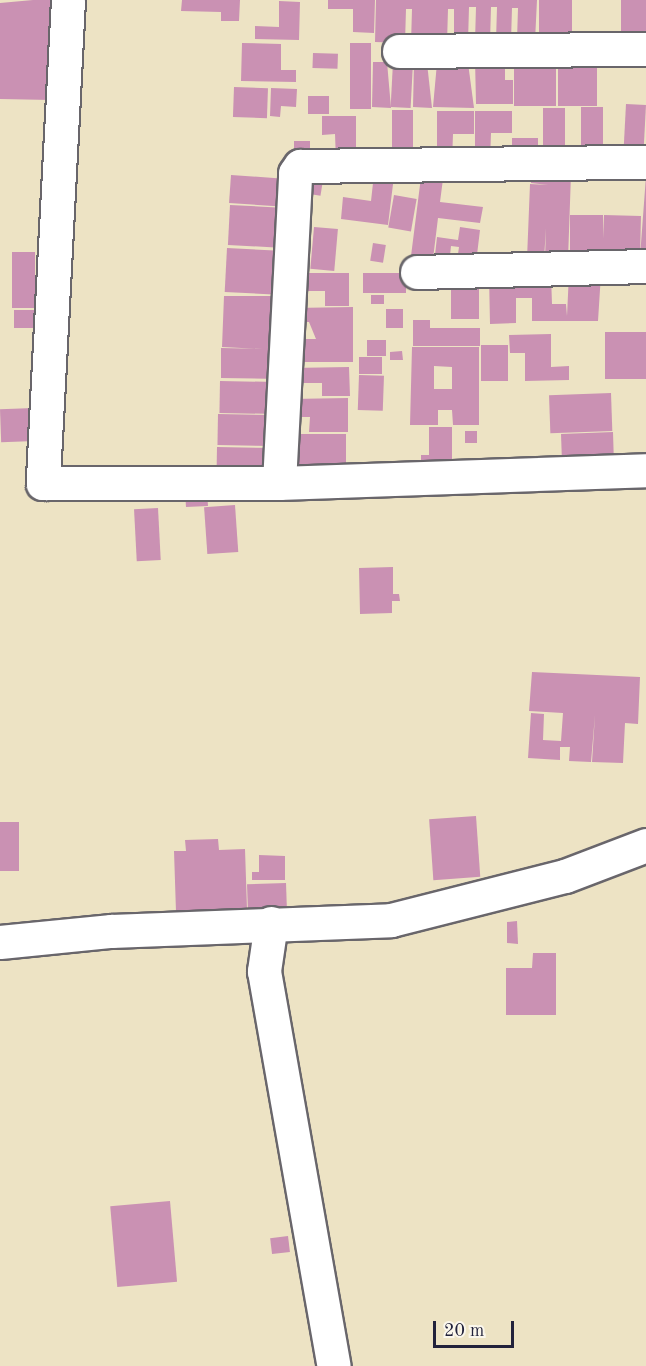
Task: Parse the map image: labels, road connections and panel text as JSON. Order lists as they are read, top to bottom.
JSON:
{
  "scale_bar": "20 m"
}
